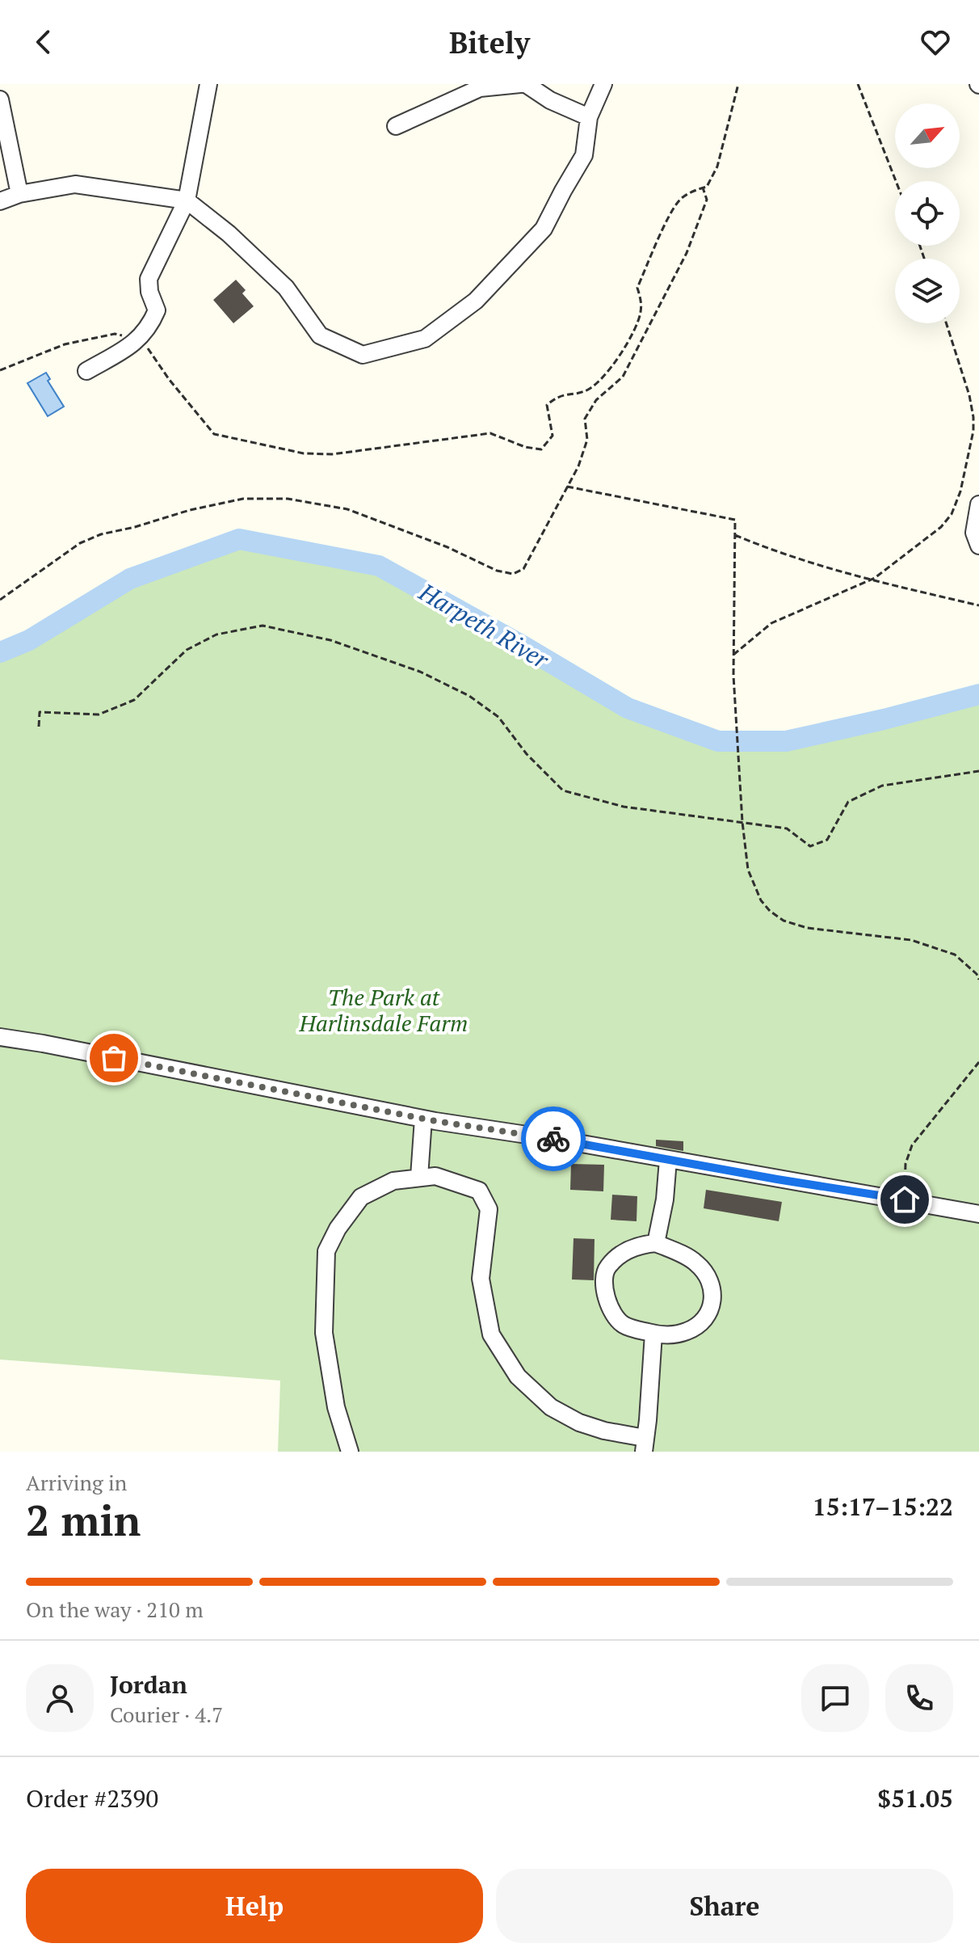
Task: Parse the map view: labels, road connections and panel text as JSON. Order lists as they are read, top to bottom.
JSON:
{
  "water": ["Harpeth River"],
  "parks": ["The Park at Harlinsdale Farm"],
  "north": "top right",
  "page": {
    "header": "Bitely",
    "heading": ["2 min", "Arriving in", "15:17–15:22"],
    "panel": [
      "Jordan",
      "Courier · 4.7",
      "Order #2390",
      "$51.05"
    ],
    "bar": "On the way · 210 m",
    "buttons": ["Help", "Share"]
  }
}
